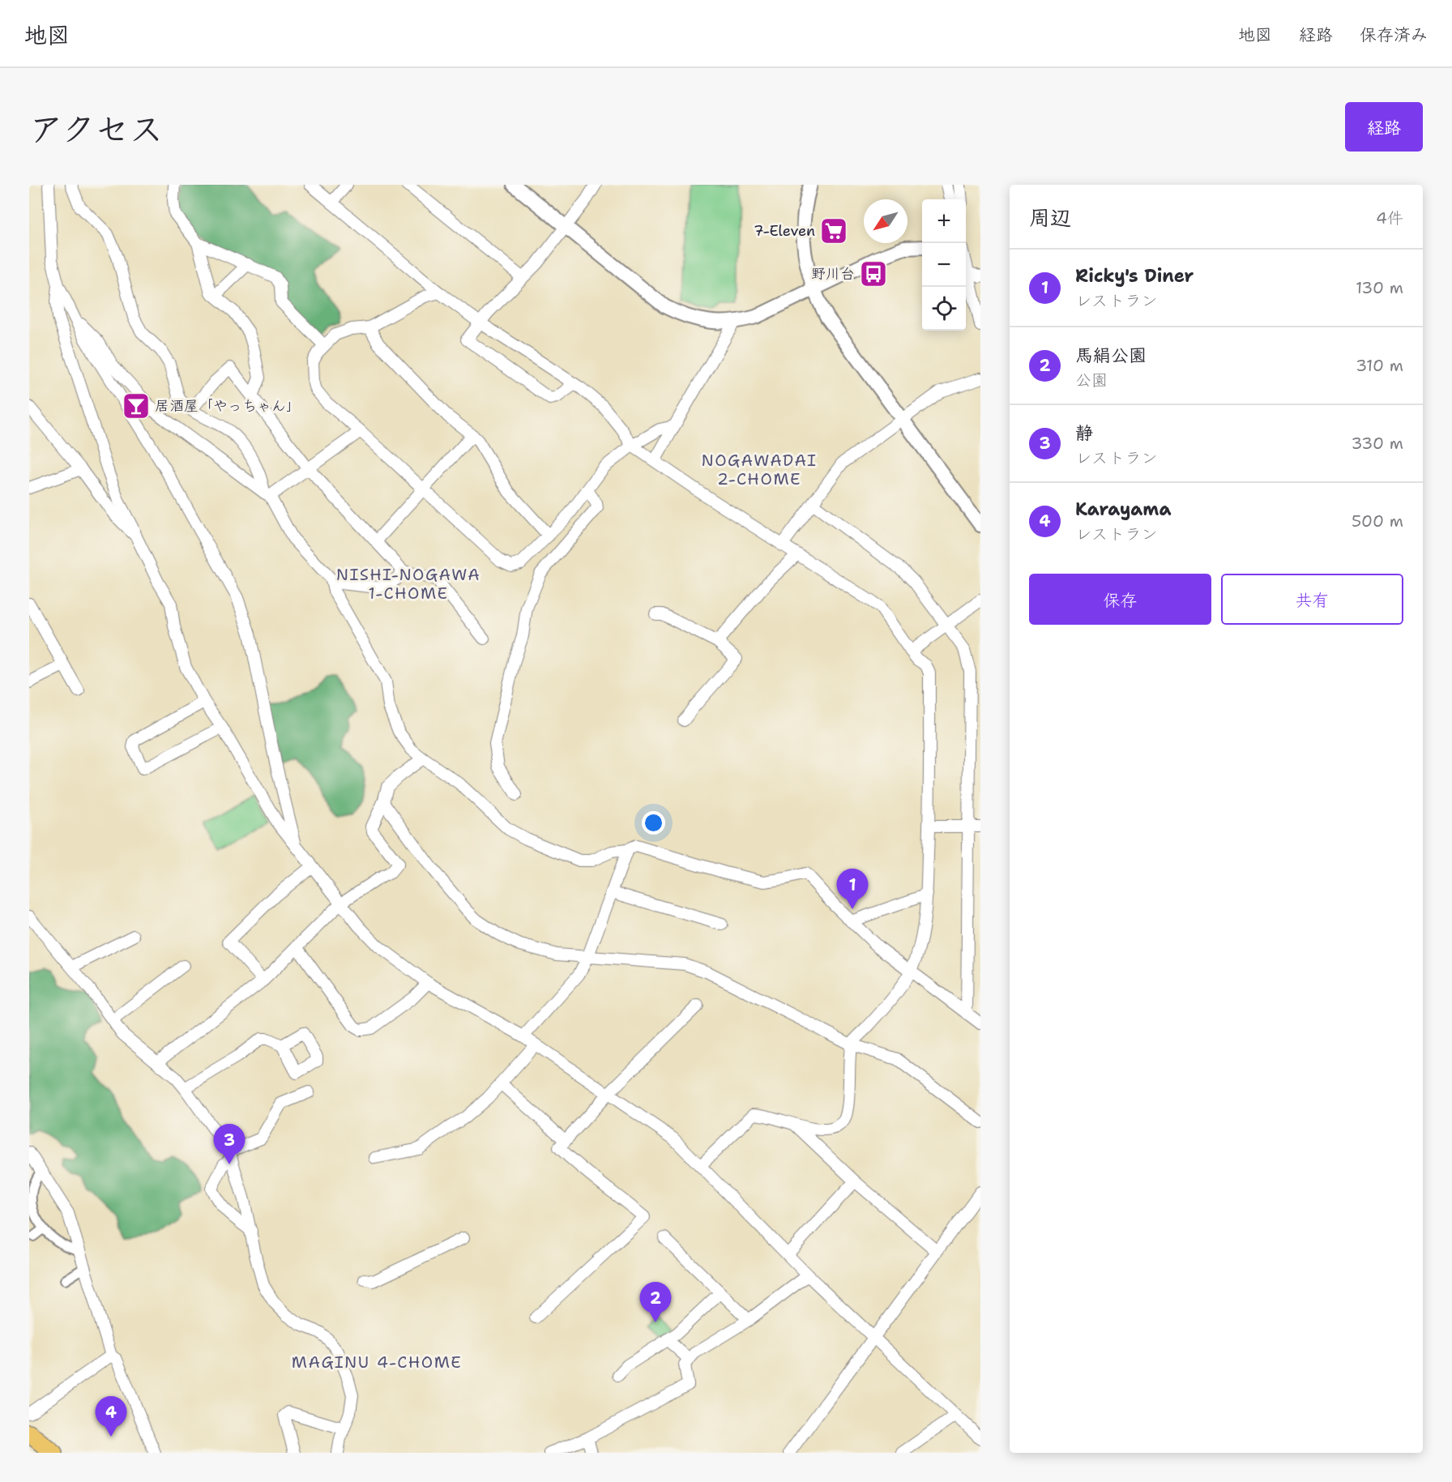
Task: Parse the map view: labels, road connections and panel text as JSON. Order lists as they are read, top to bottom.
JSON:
{
  "districts": ["NOGAWADAI 2-CHOME", "NISHI-NOGAWA 1-CHOME", "MAGINU 4-CHOME"],
  "places": {
    "supermarket": ["7-Eleven"],
    "bus stop": ["野川台"],
    "bar": ["居酒屋「やっちゃん」"]
  },
  "north": "bottom left",
  "page": {
    "header": "地図",
    "nav": ["地図", "経路", "保存済み"],
    "title": "アクセス",
    "buttons": [
      "経路",
      ["保存", "共有"]
    ],
    "heading": ["周辺", "4件"],
    "map_buttons": ["+", "−"],
    "list": [
      {
        "mark": "1",
        "name": "Ricky's Diner",
        "note": "レストラン",
        "value": "130 m"
      },
      {
        "mark": "2",
        "name": "馬絹公園",
        "note": "公園",
        "value": "310 m"
      },
      {
        "mark": "3",
        "name": "静",
        "note": "レストラン",
        "value": "330 m"
      },
      {
        "mark": "4",
        "name": "Karayama",
        "note": "レストラン",
        "value": "500 m"
      }
    ],
    "pins": [
      "1",
      "3",
      "2",
      "4"
    ]
  }
}
